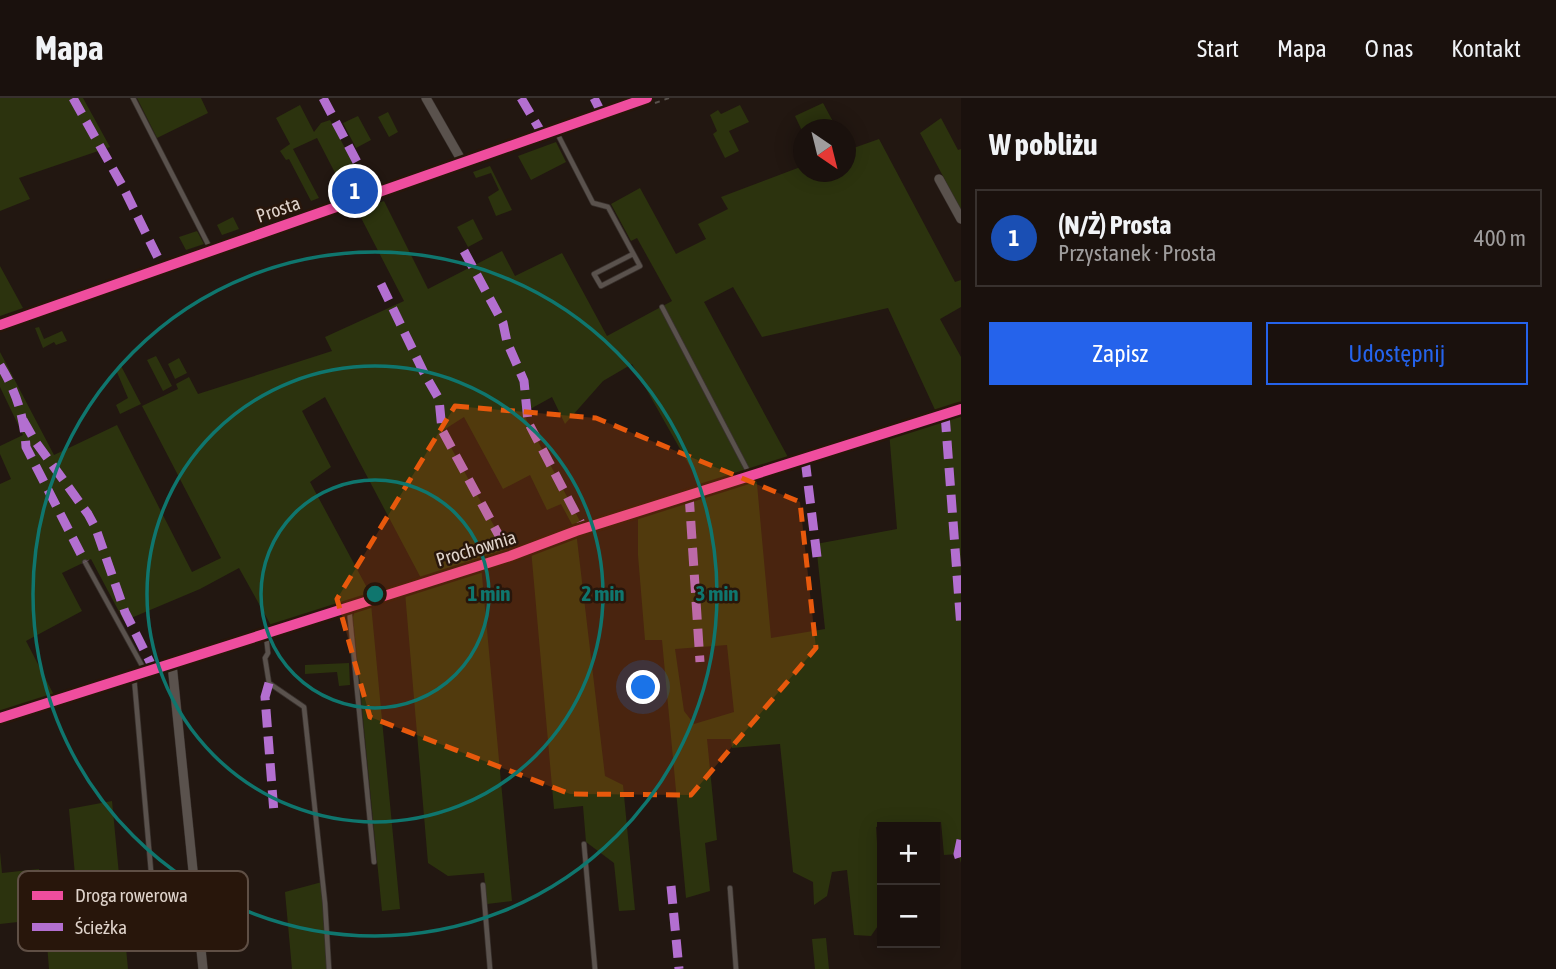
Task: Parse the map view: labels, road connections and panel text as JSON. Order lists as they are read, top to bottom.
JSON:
{
  "streets": {
    "street": ["Prosta", "Prochownia"]
  },
  "legend": ["Droga rowerowa", "Ścieżka"],
  "north": "bottom right",
  "page": {
    "header": "Mapa",
    "nav": [
      "Start",
      "Mapa",
      "O nas",
      "Kontakt"
    ],
    "heading": "W pobliżu",
    "pins": "1",
    "list": [
      {
        "mark": "1",
        "name": "(N/Ż) Prosta",
        "note": "Przystanek · Prosta",
        "value": "400 m"
      }
    ],
    "buttons": ["Zapisz", "Udostępnij"],
    "map_buttons": ["+", "−"]
  },
  "rings": ["1 min", "2 min", "3 min"]
}
